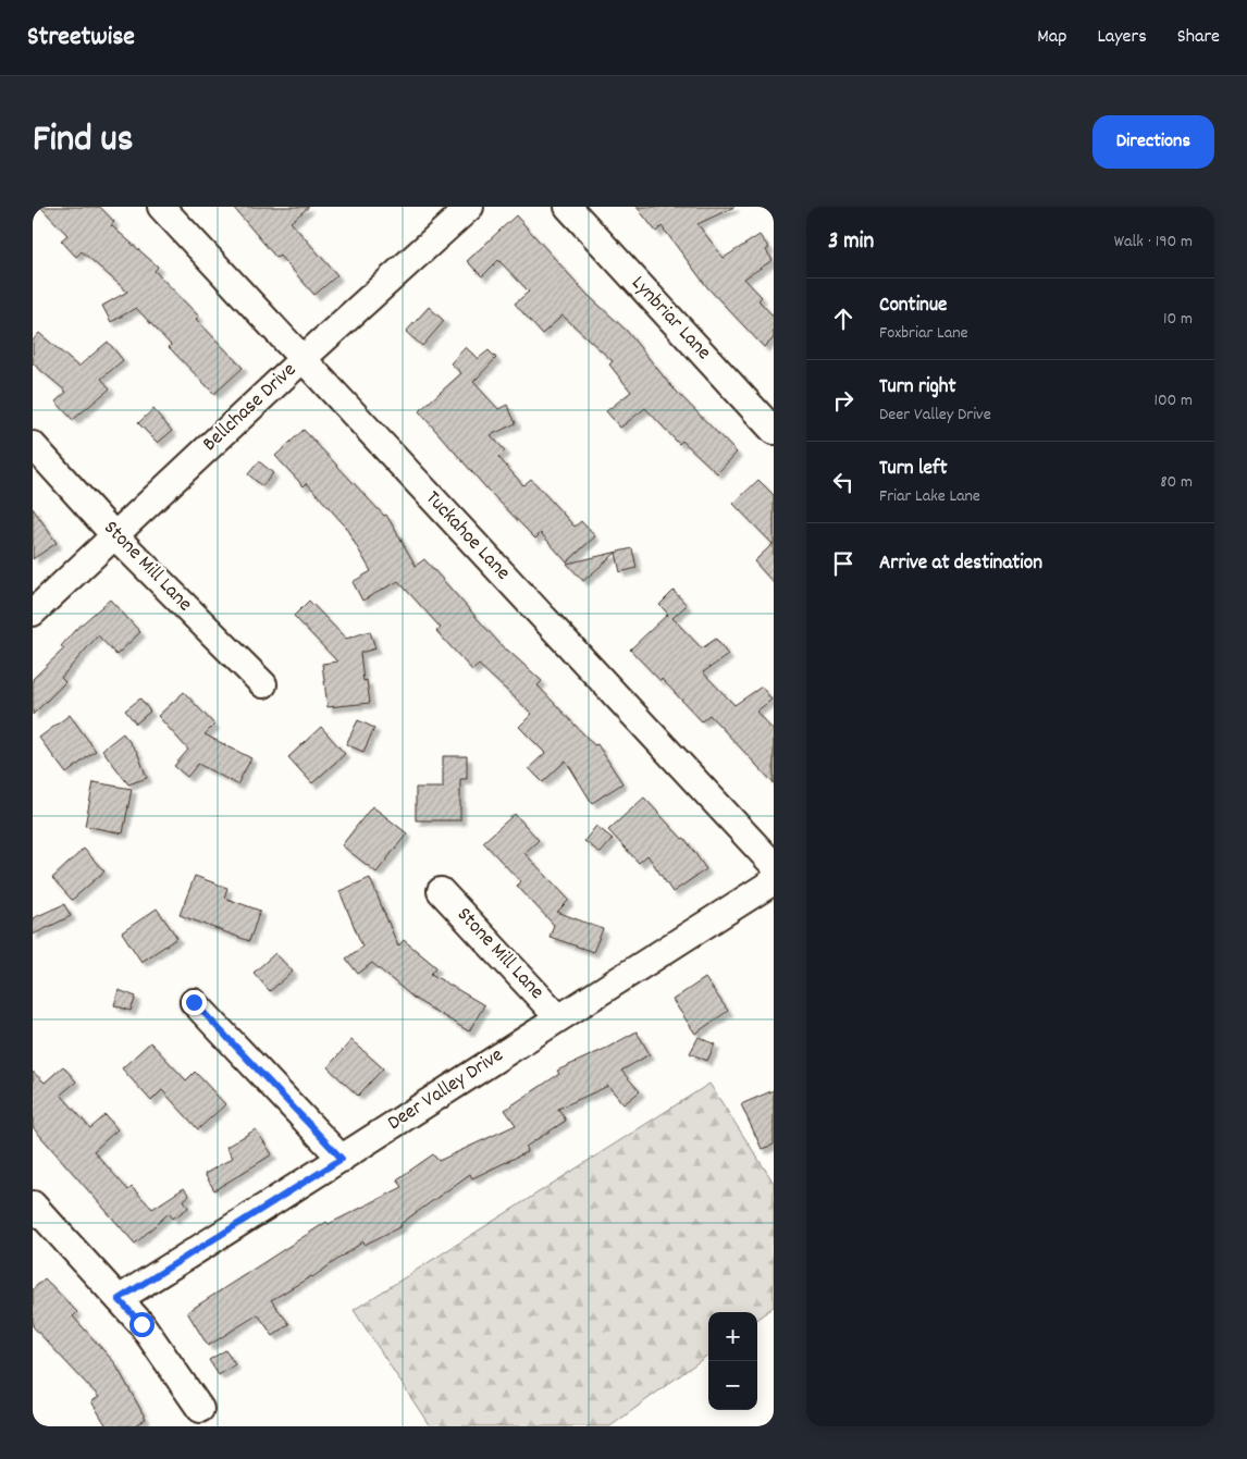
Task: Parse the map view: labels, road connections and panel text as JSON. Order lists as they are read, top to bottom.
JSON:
{
  "streets": {
    "street": [
      "Lynbriar Lane",
      "Bellchase Drive",
      "Tuckahoe Lane",
      "Stone Mill Lane",
      "Deer Valley Drive"
    ]
  },
  "crossings": [
    ["Bellchase Drive", "Tuckahoe Lane"],
    ["Bellchase Drive", "Stone Mill Lane"],
    ["Stone Mill Lane", "Deer Valley Drive"]
  ],
  "page": {
    "header": "Streetwise",
    "nav": ["Map", "Layers", "Share"],
    "title": "Find us",
    "buttons": "Directions",
    "heading": ["3 min", "Walk · 190 m"],
    "list": [
      ["Continue", "Foxbriar Lane", "10 m"],
      ["Turn right", "Deer Valley Drive", "100 m"],
      ["Turn left", "Friar Lake Lane", "80 m"],
      "Arrive at destination"
    ],
    "map_buttons": ["+", "−"]
  }
}
